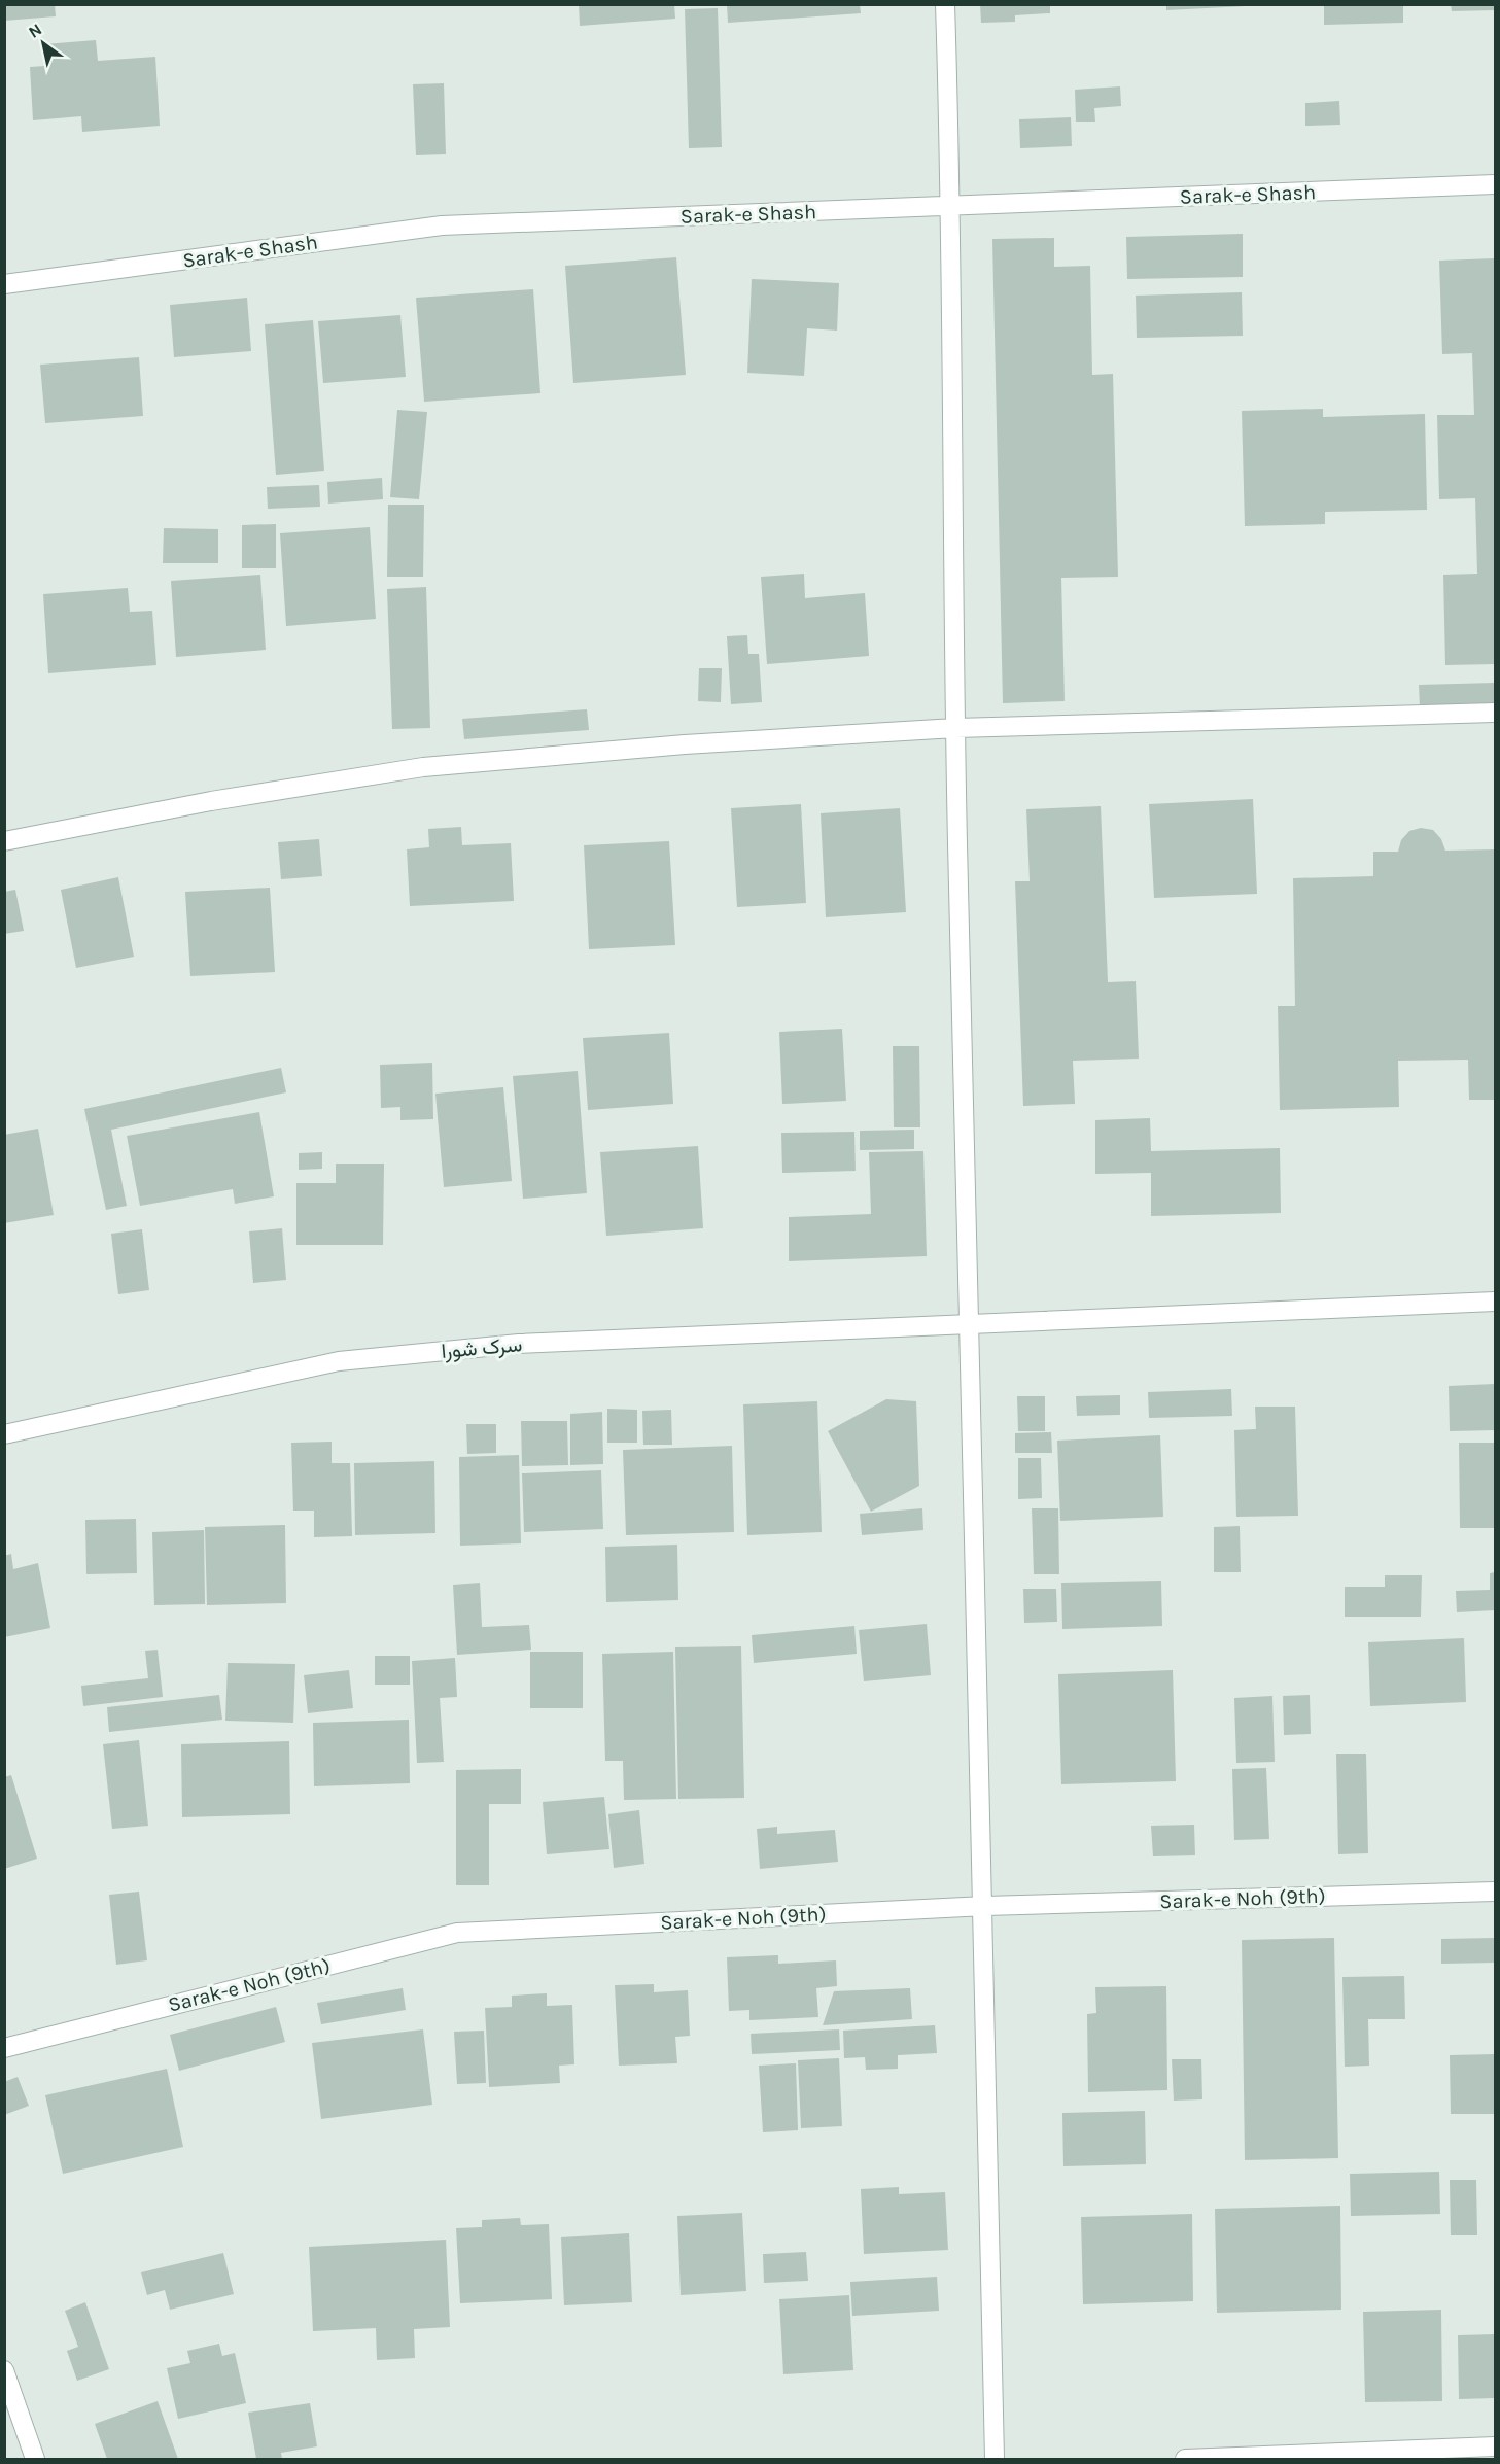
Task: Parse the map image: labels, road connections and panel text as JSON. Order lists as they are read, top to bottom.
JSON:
{
  "streets": {
    "street": ["Sarak-e Shash", "سرک شورا", "Sarak-e Noh (9th)"]
  },
  "north": "top left"
}
